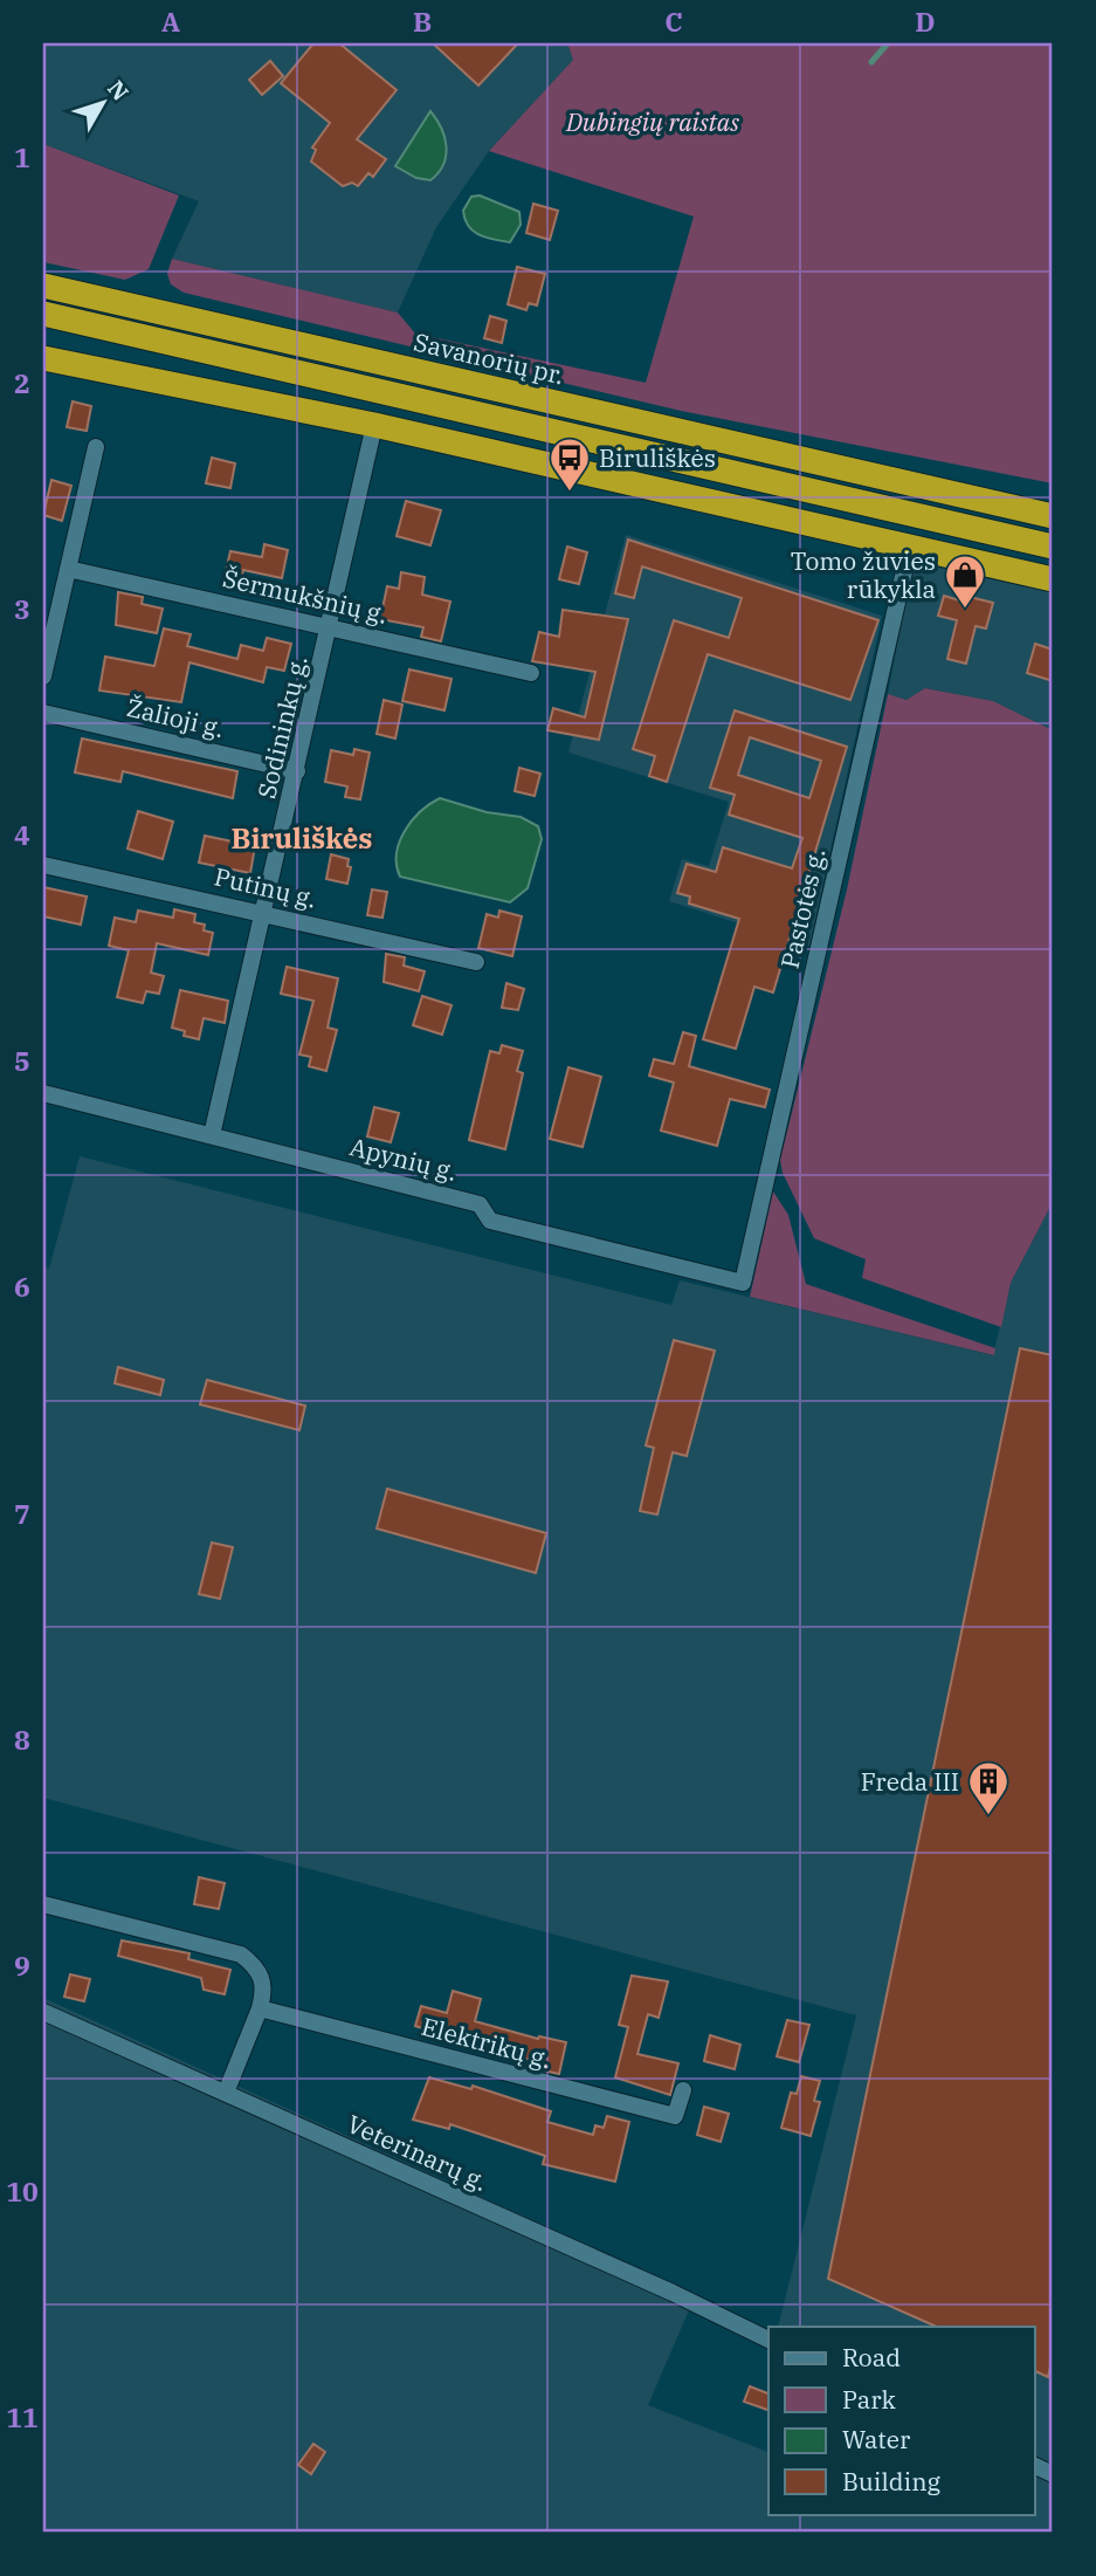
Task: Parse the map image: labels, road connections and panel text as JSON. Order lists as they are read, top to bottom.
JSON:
{
  "streets": {
    "highway": ["Savanorių pr."],
    "street": [
      "Šermukšnių g.",
      "Žalioji g.",
      "Sodininkų g.",
      "Putinų g.",
      "Pastotės g.",
      "Apynių g.",
      "Elektrikų g.",
      "Veterinarų g."
    ]
  },
  "crossings": [
    ["Šermukšnių g.", "Sodininkų g."],
    ["Žalioji g.", "Sodininkų g."],
    ["Sodininkų g.", "Putinų g."],
    ["Sodininkų g.", "Apynių g."],
    ["Pastotės g.", "Apynių g."]
  ],
  "districts": ["Biruliškės"],
  "parks": ["Dubingių raistas"],
  "places": {
    "bus stop": ["Biruliškės"],
    "shop": ["Tomo žuvies rūkykla"],
    "building": ["Freda III"]
  },
  "legend": [
    "Road",
    "Park",
    "Water",
    "Building"
  ],
  "north": "top right",
  "grid": {
    "columns": [
      "A",
      "B",
      "C",
      "D"
    ],
    "rows": [
      "1",
      "2",
      "3",
      "4",
      "5",
      "6",
      "7",
      "8",
      "9",
      "10",
      "11"
    ]
  }
}
